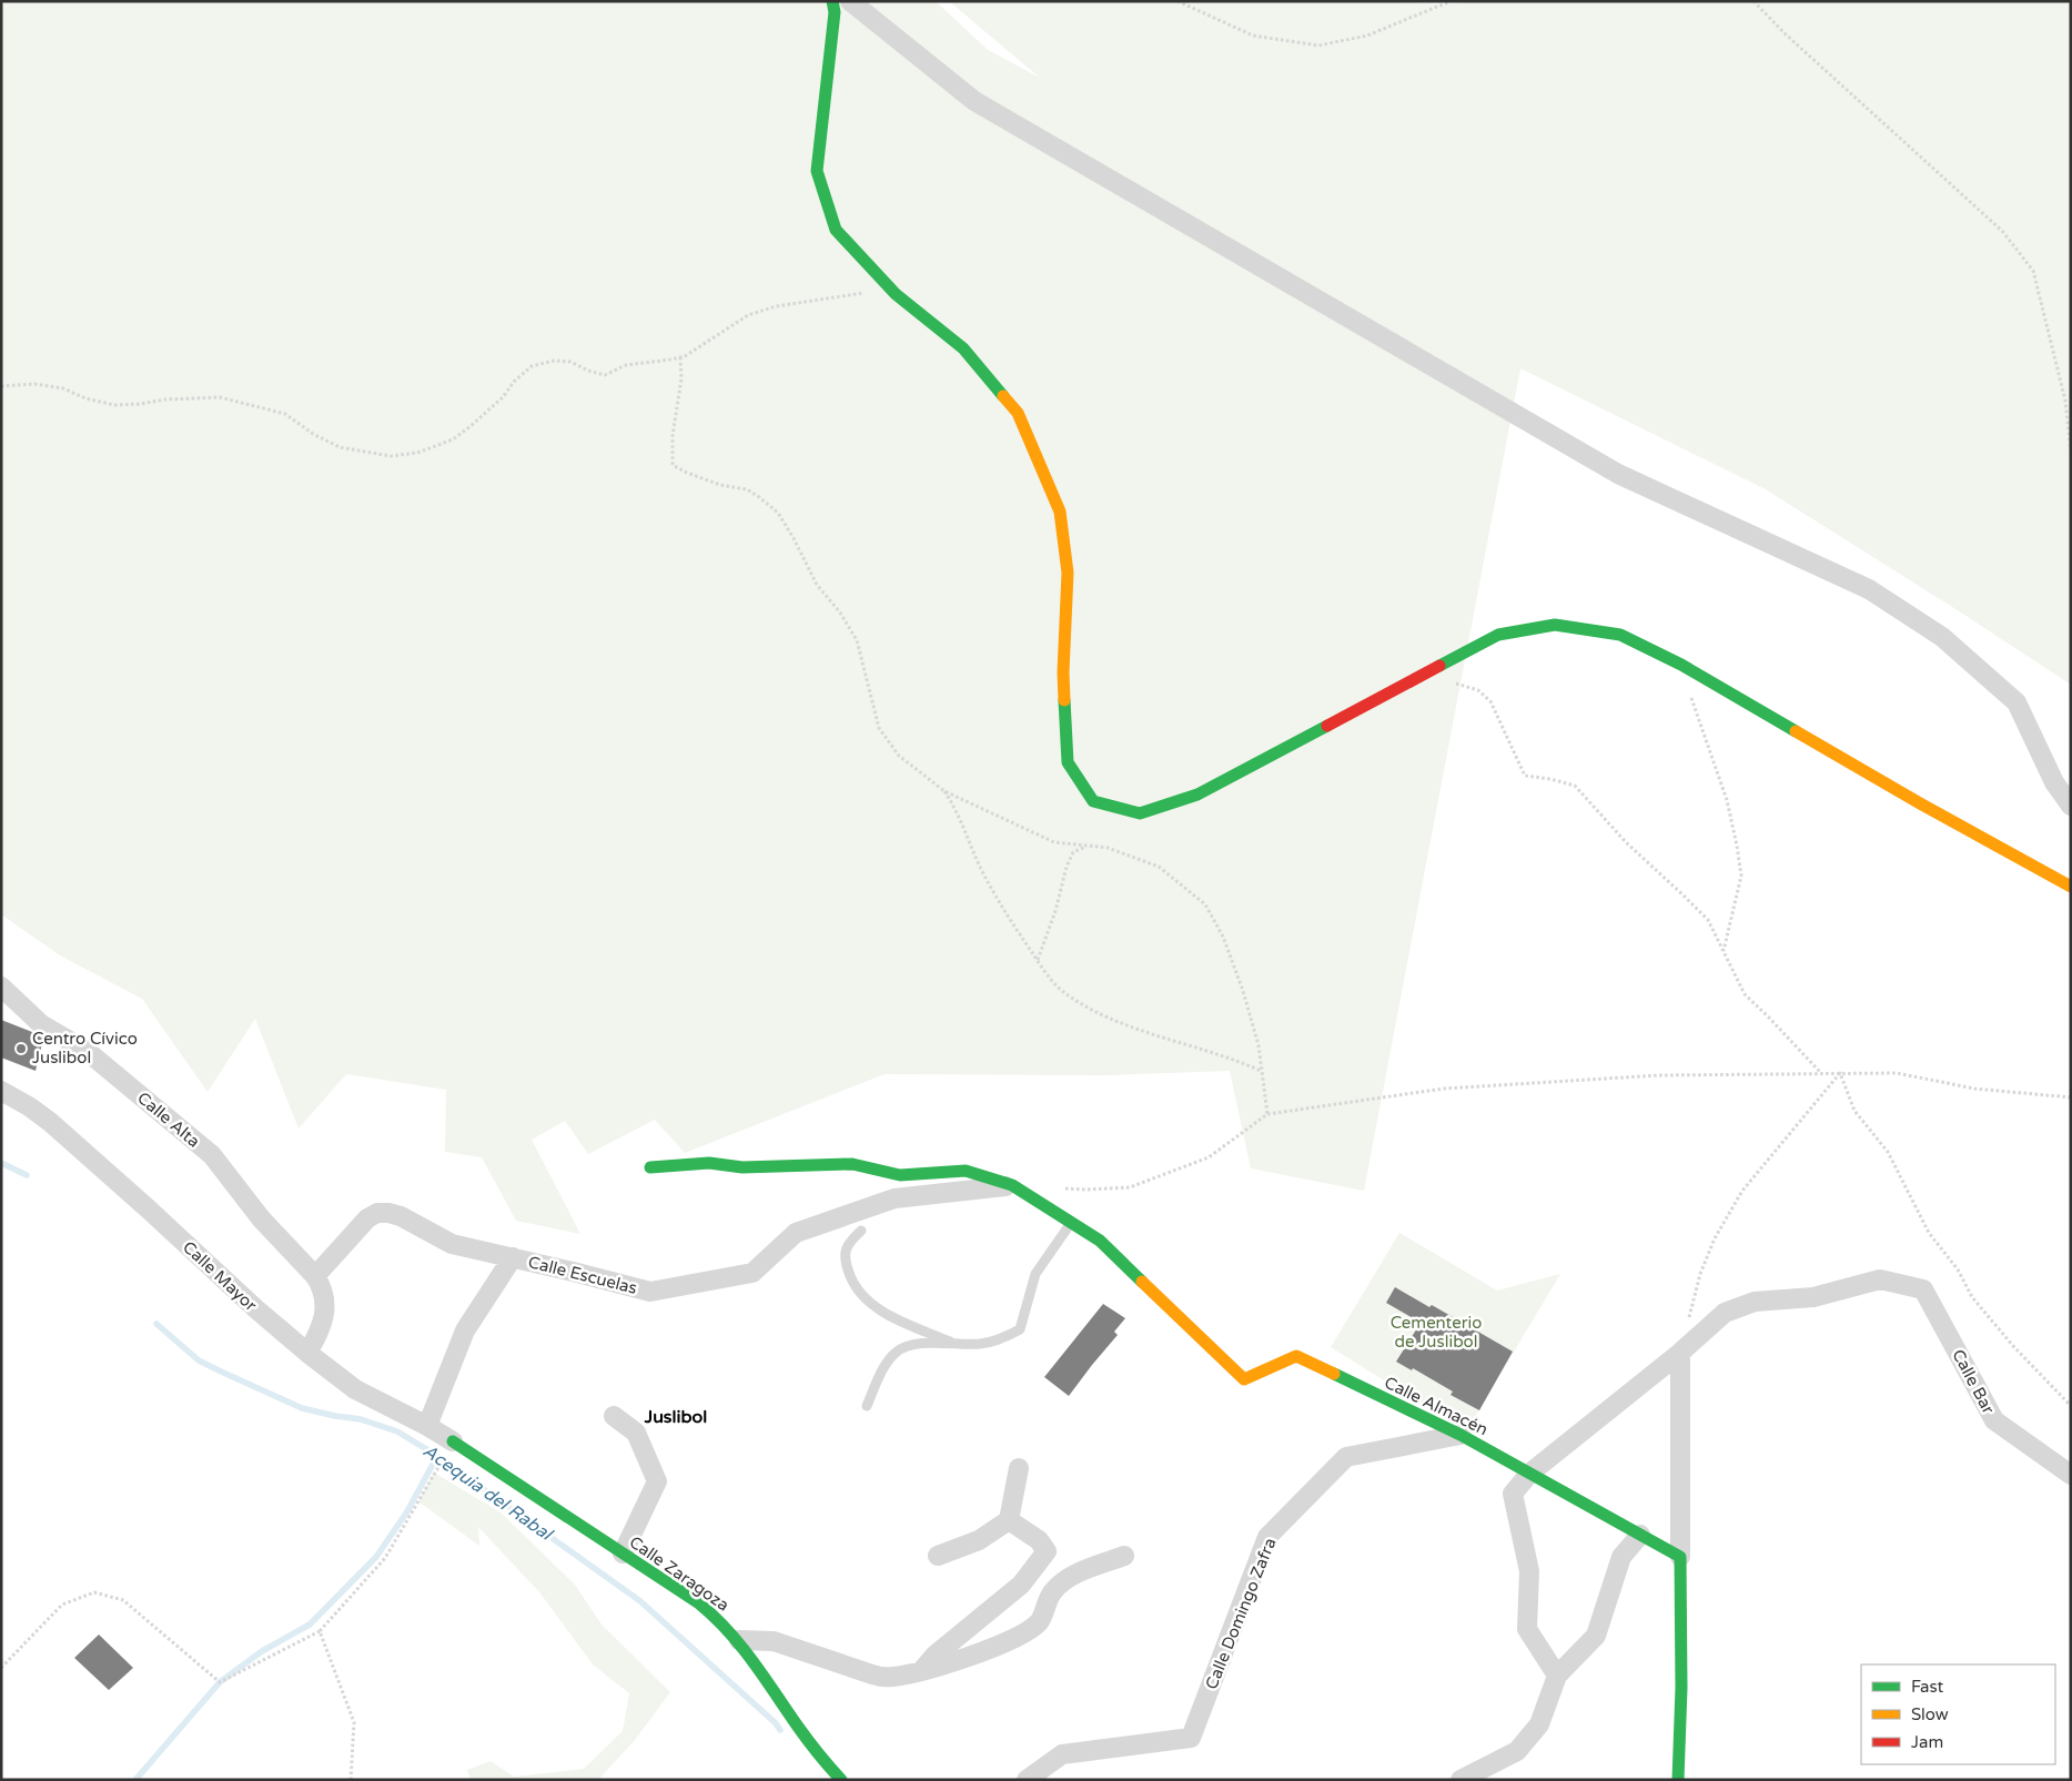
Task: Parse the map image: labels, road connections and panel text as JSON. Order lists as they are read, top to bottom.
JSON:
{
  "streets": {
    "street": [
      "Calle Alta",
      "Calle Escuelas",
      "Calle Mayor",
      "Calle Bar",
      "Calle Almacén",
      "Calle Zaragoza",
      "Calle Domingo Zafra"
    ]
  },
  "crossings": [
    ["Calle Alta", "Calle Escuelas"],
    ["Calle Escuelas", "Calle Almacén"],
    ["Calle Mayor", "Calle Zaragoza"],
    ["Calle Almacén", "Calle Domingo Zafra"]
  ],
  "districts": ["Juslibol"],
  "water": ["Acequia del Rabal"],
  "parks": ["Cementerio de Juslibol"],
  "places": ["Centro Cívico Juslibol"],
  "legend": ["Fast", "Slow", "Jam"]
}
